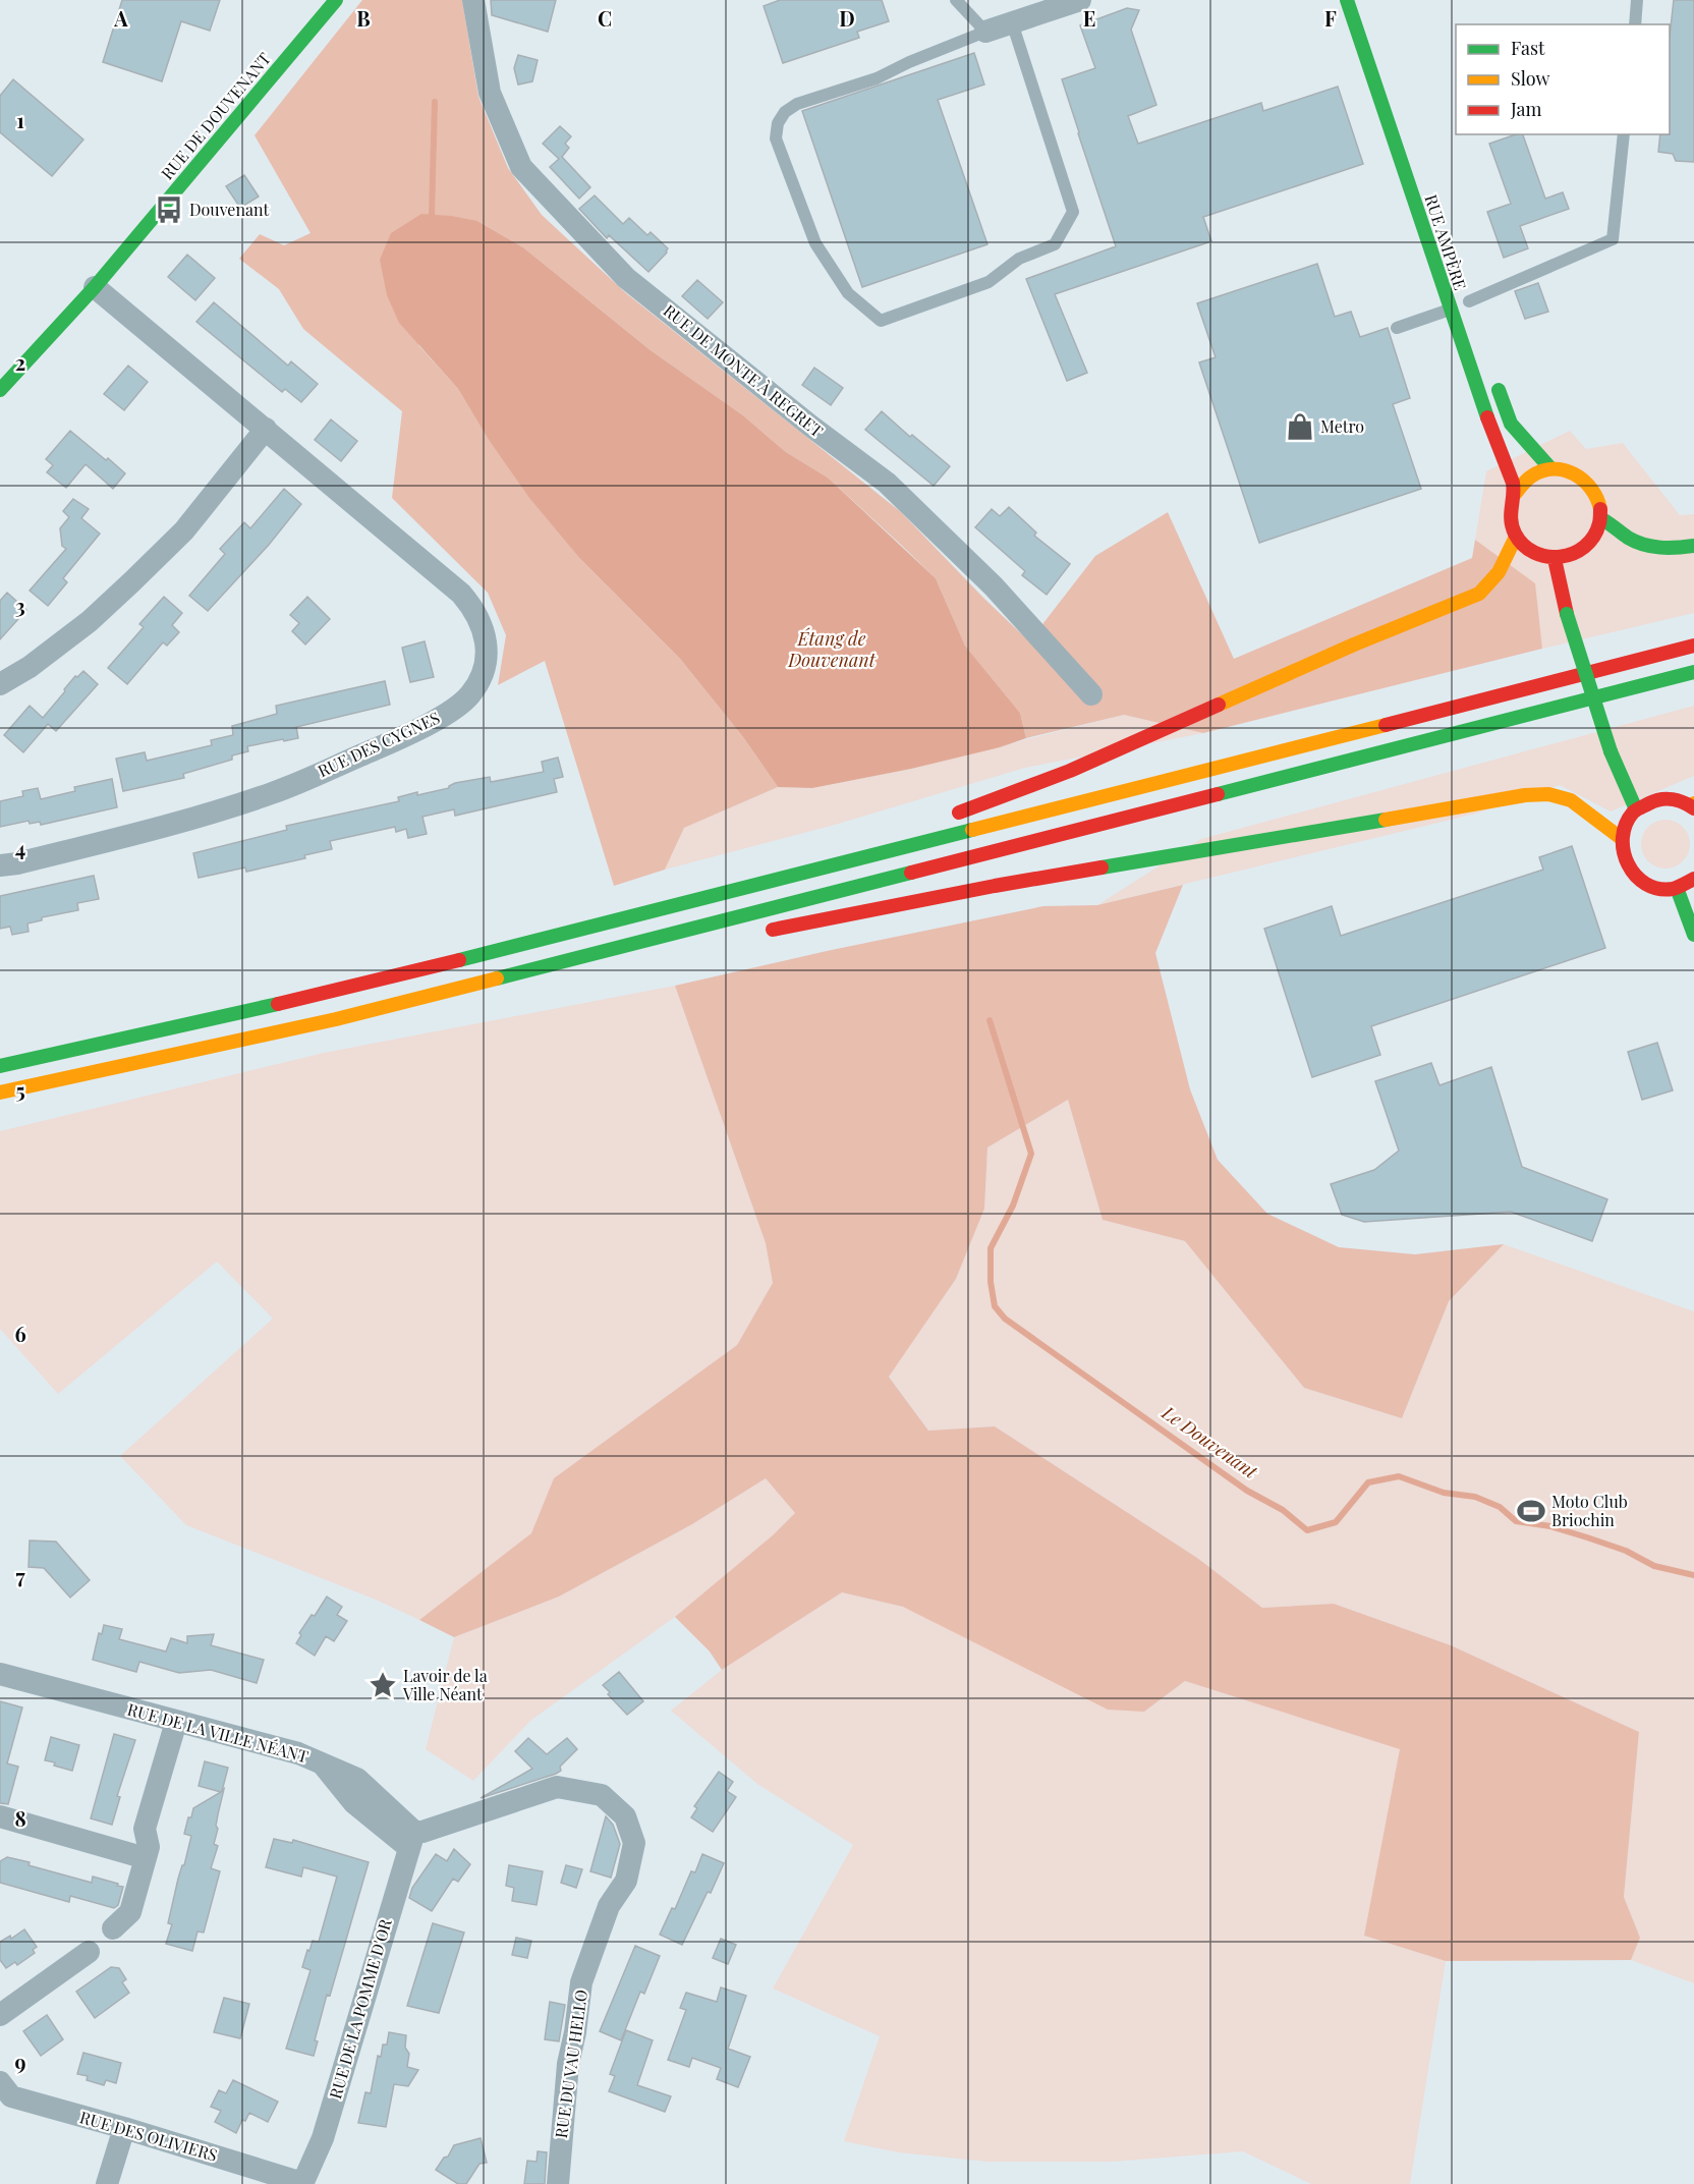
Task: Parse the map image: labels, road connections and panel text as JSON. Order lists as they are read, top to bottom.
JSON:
{
  "streets": {
    "main road": ["RUE DE DOUVENANT", "RUE AMPÈRE"],
    "street": [
      "RUE DE MONTE À REGRET",
      "RUE DES CYGNES",
      "RUE DE LA VILLE NÉANT",
      "RUE DE LA POMME D'OR",
      "RUE DU VAU HELLO",
      "RUE DES OLIVIERS"
    ]
  },
  "crossings": [
    ["RUE DE DOUVENANT", "RUE DES CYGNES"],
    ["RUE DE LA VILLE NÉANT", "RUE DE LA POMME D'OR"],
    ["RUE DE LA VILLE NÉANT", "RUE DU VAU HELLO"],
    ["RUE DE LA POMME D'OR", "RUE DU VAU HELLO"],
    ["RUE DE LA POMME D'OR", "RUE DES OLIVIERS"]
  ],
  "water": ["Étang de Douvenant", "Le Douvenant"],
  "places": {
    "bus stop": ["Douvenant"],
    "shop": ["Metro"],
    "sports": ["Moto Club Briochin"],
    "place": ["Lavoir de la Ville Néant"]
  },
  "legend": ["Fast", "Slow", "Jam"],
  "grid": {
    "columns": [
      "A",
      "B",
      "C",
      "D",
      "E",
      "F"
    ],
    "rows": [
      "1",
      "2",
      "3",
      "4",
      "5",
      "6",
      "7",
      "8",
      "9"
    ]
  }
}
